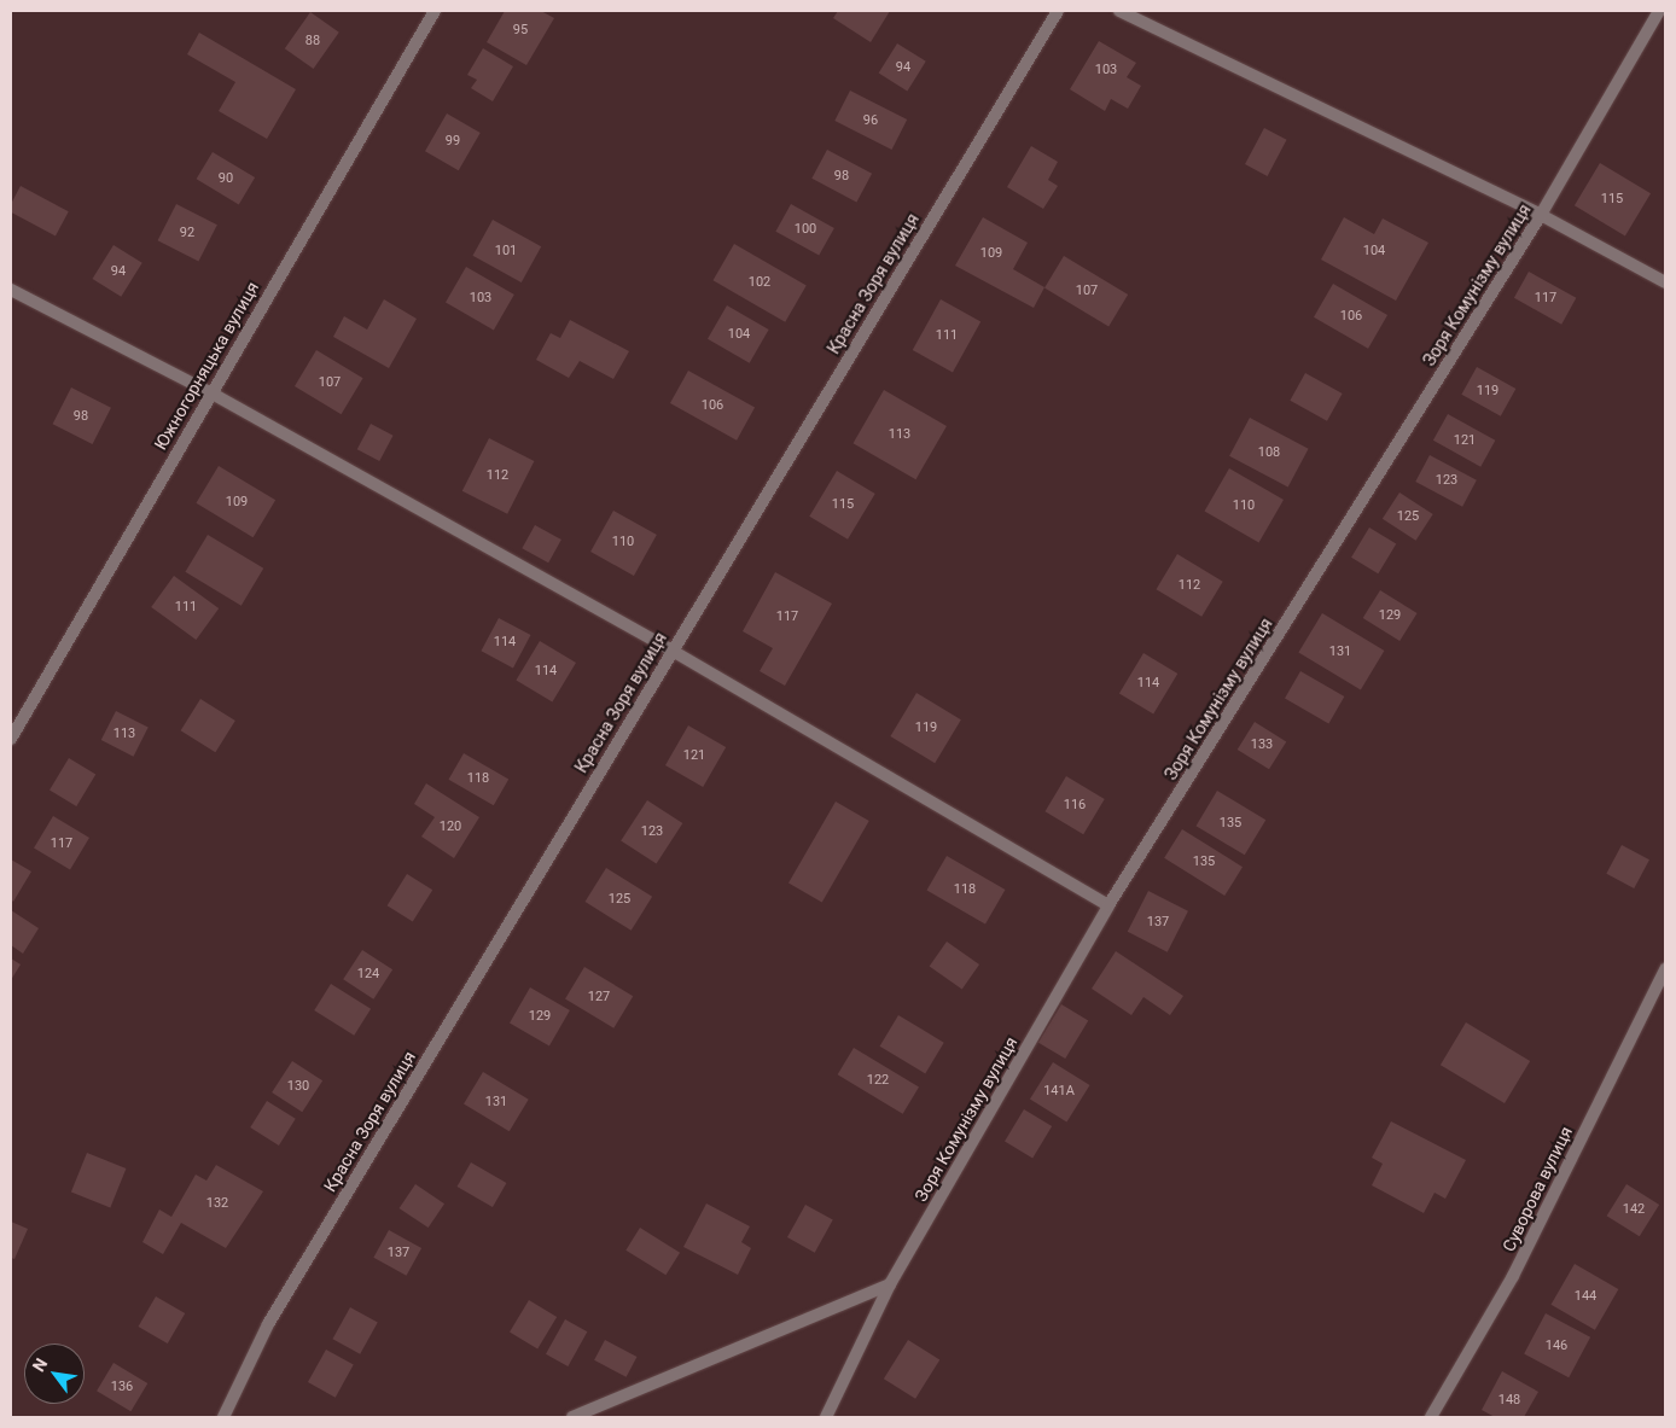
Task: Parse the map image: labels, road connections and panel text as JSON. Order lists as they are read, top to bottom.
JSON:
{
  "streets": {
    "street": [
      "Красна Зоря вулиця",
      "Зоря Комунізму вулиця",
      "Южногорняцька вулиця",
      "Суворова вулиця"
    ]
  },
  "house_numbers": [
    "95",
    "88",
    "94",
    "103",
    "96",
    "99",
    "98",
    "90",
    "115",
    "100",
    "92",
    "101",
    "104",
    "109",
    "94",
    "102",
    "107",
    "103",
    "117",
    "106",
    "104",
    "111",
    "107",
    "119",
    "106",
    "98",
    "113",
    "121",
    "108",
    "112",
    "123",
    "109",
    "115",
    "110",
    "125",
    "110",
    "112",
    "111",
    "129",
    "117",
    "114",
    "131",
    "114",
    "114",
    "119",
    "113",
    "133",
    "121",
    "118",
    "116",
    "135",
    "120",
    "123",
    "117",
    "135",
    "118",
    "125",
    "137",
    "124",
    "127",
    "129",
    "122",
    "130",
    "141А",
    "131",
    "132",
    "142",
    "137",
    "144",
    "146",
    "136",
    "148"
  ],
  "north": "top left"
}
